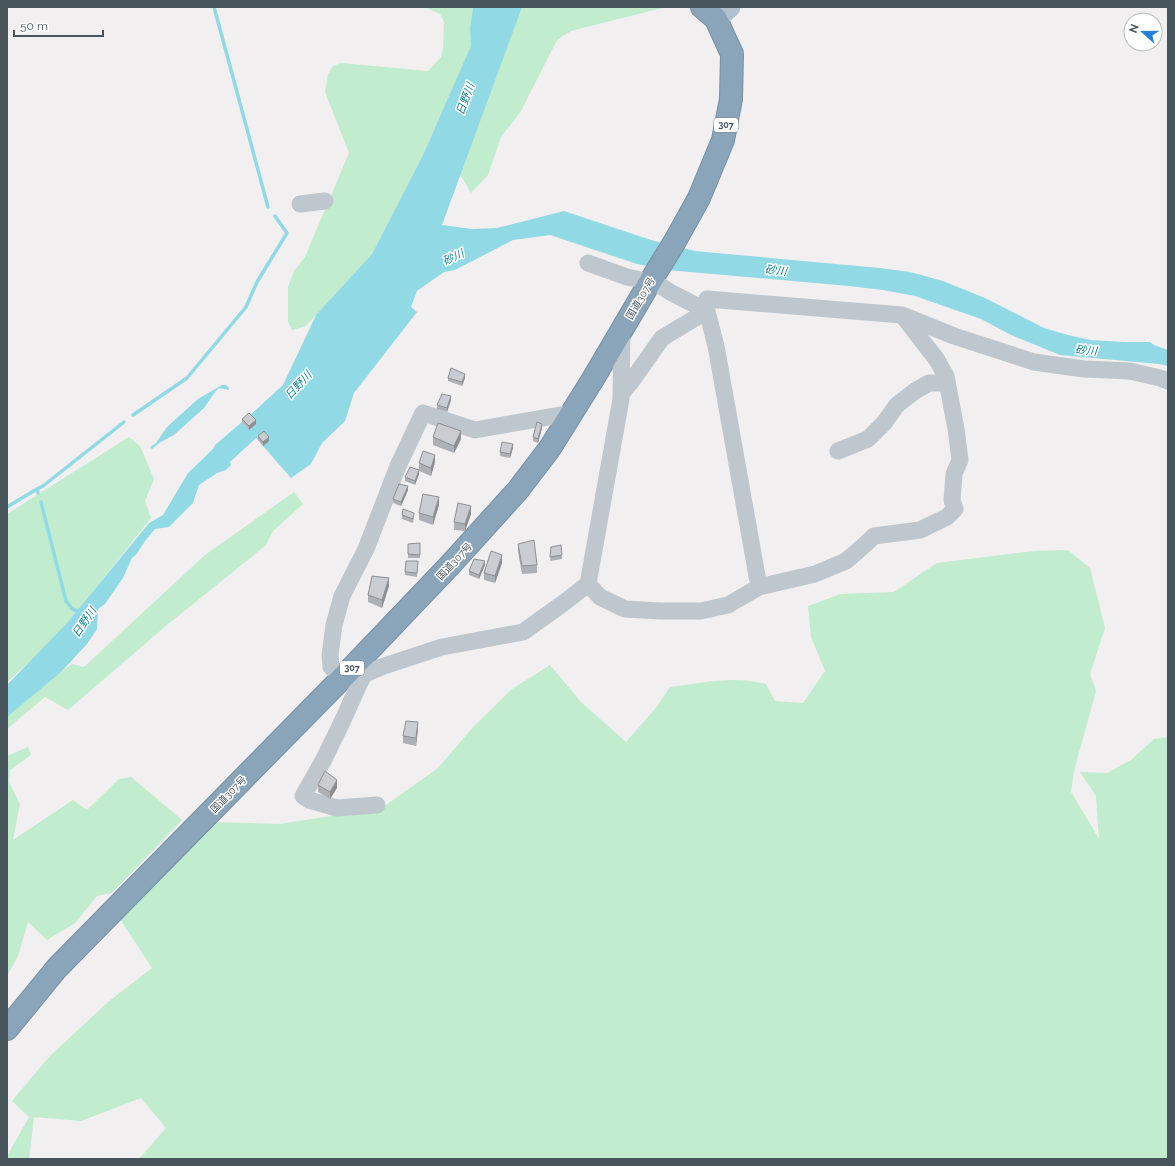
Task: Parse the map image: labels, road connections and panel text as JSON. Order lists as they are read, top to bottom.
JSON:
{
  "streets": {
    "highway": ["307", "国道307号"]
  },
  "water": ["日野川", "砂川"],
  "scale_bar": "50 m",
  "north": "left"
}
